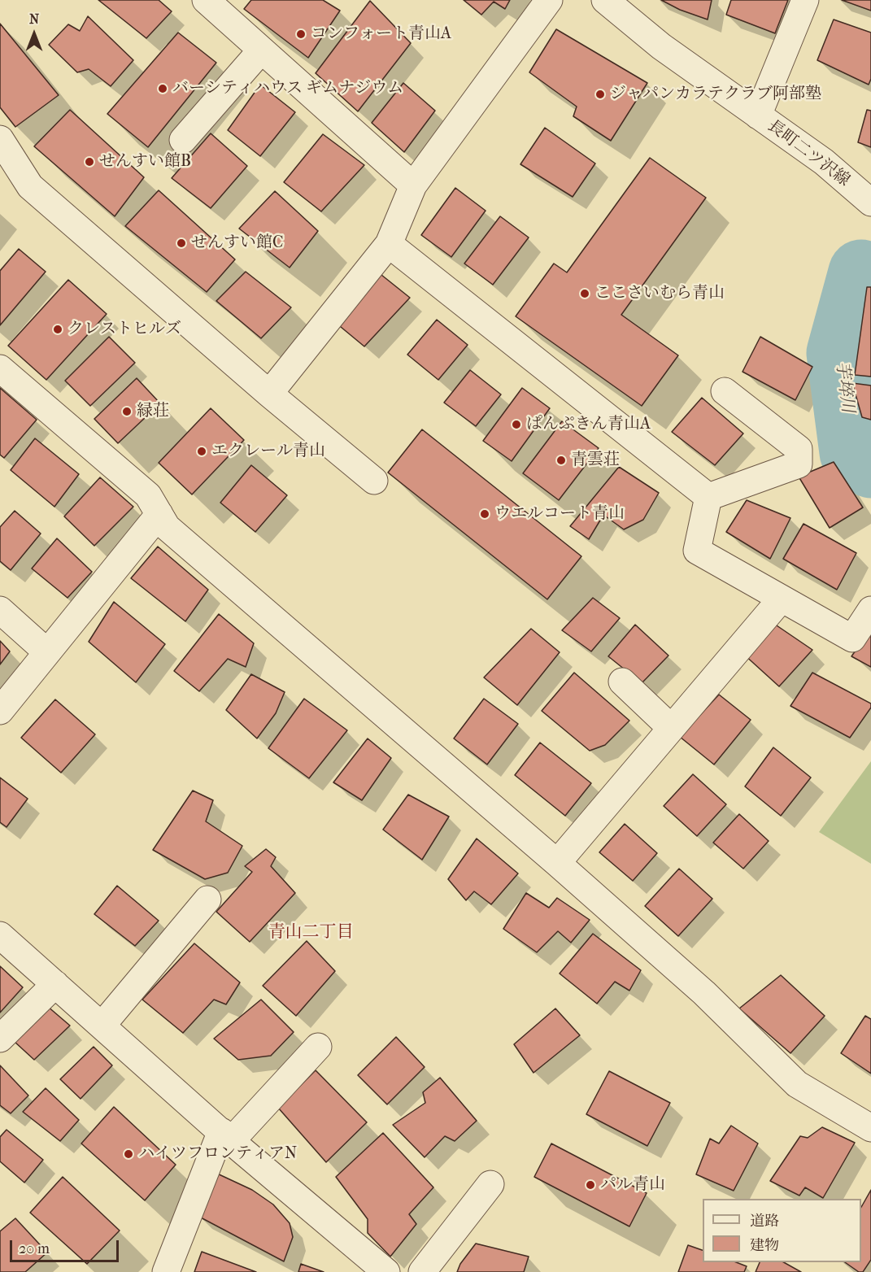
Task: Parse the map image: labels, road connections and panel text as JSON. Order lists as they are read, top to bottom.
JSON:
{
  "streets": {
    "street": ["長町二ツ沢線"]
  },
  "districts": ["青山二丁目"],
  "water": ["芋埣川"],
  "places": [
    "コンフォート青山A",
    "バーシティハウス ギムナジウム",
    "ジャパンカラテクラブ阿部塾",
    "せんすい館B",
    "せんすい館C",
    "ここさいむら青山",
    "クレストヒルズ",
    "緑荘",
    "ぱんぷきん青山A",
    "エクレール青山",
    "青雲荘",
    "ウエルコート青山",
    "ハイツフロンティアN",
    "パル青山"
  ],
  "legend": ["道路", "建物"],
  "scale_bar": "20 m",
  "north": "top"
}
